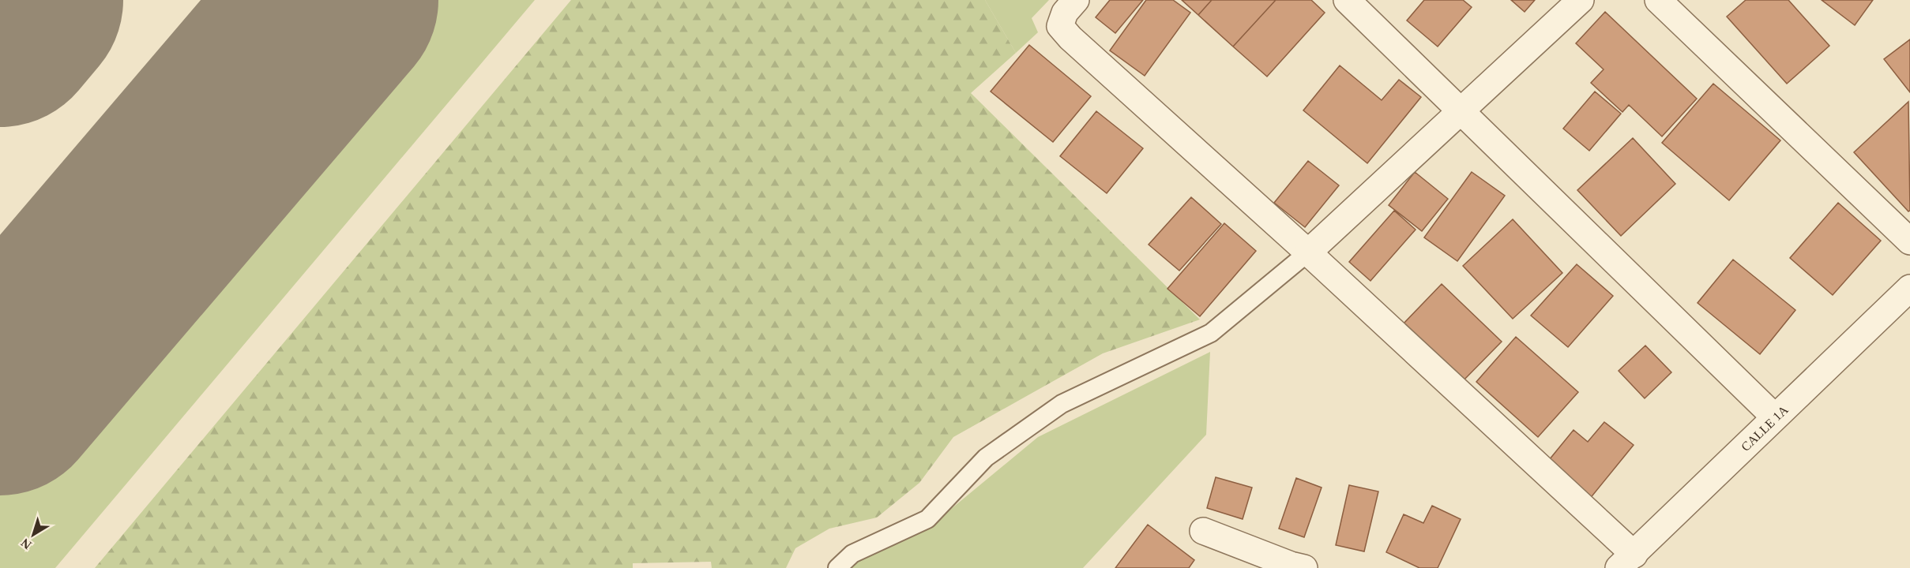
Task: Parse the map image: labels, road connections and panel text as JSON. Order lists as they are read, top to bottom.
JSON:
{
  "streets": {
    "street": ["CALLE 1A"]
  },
  "north": "bottom left"
}
